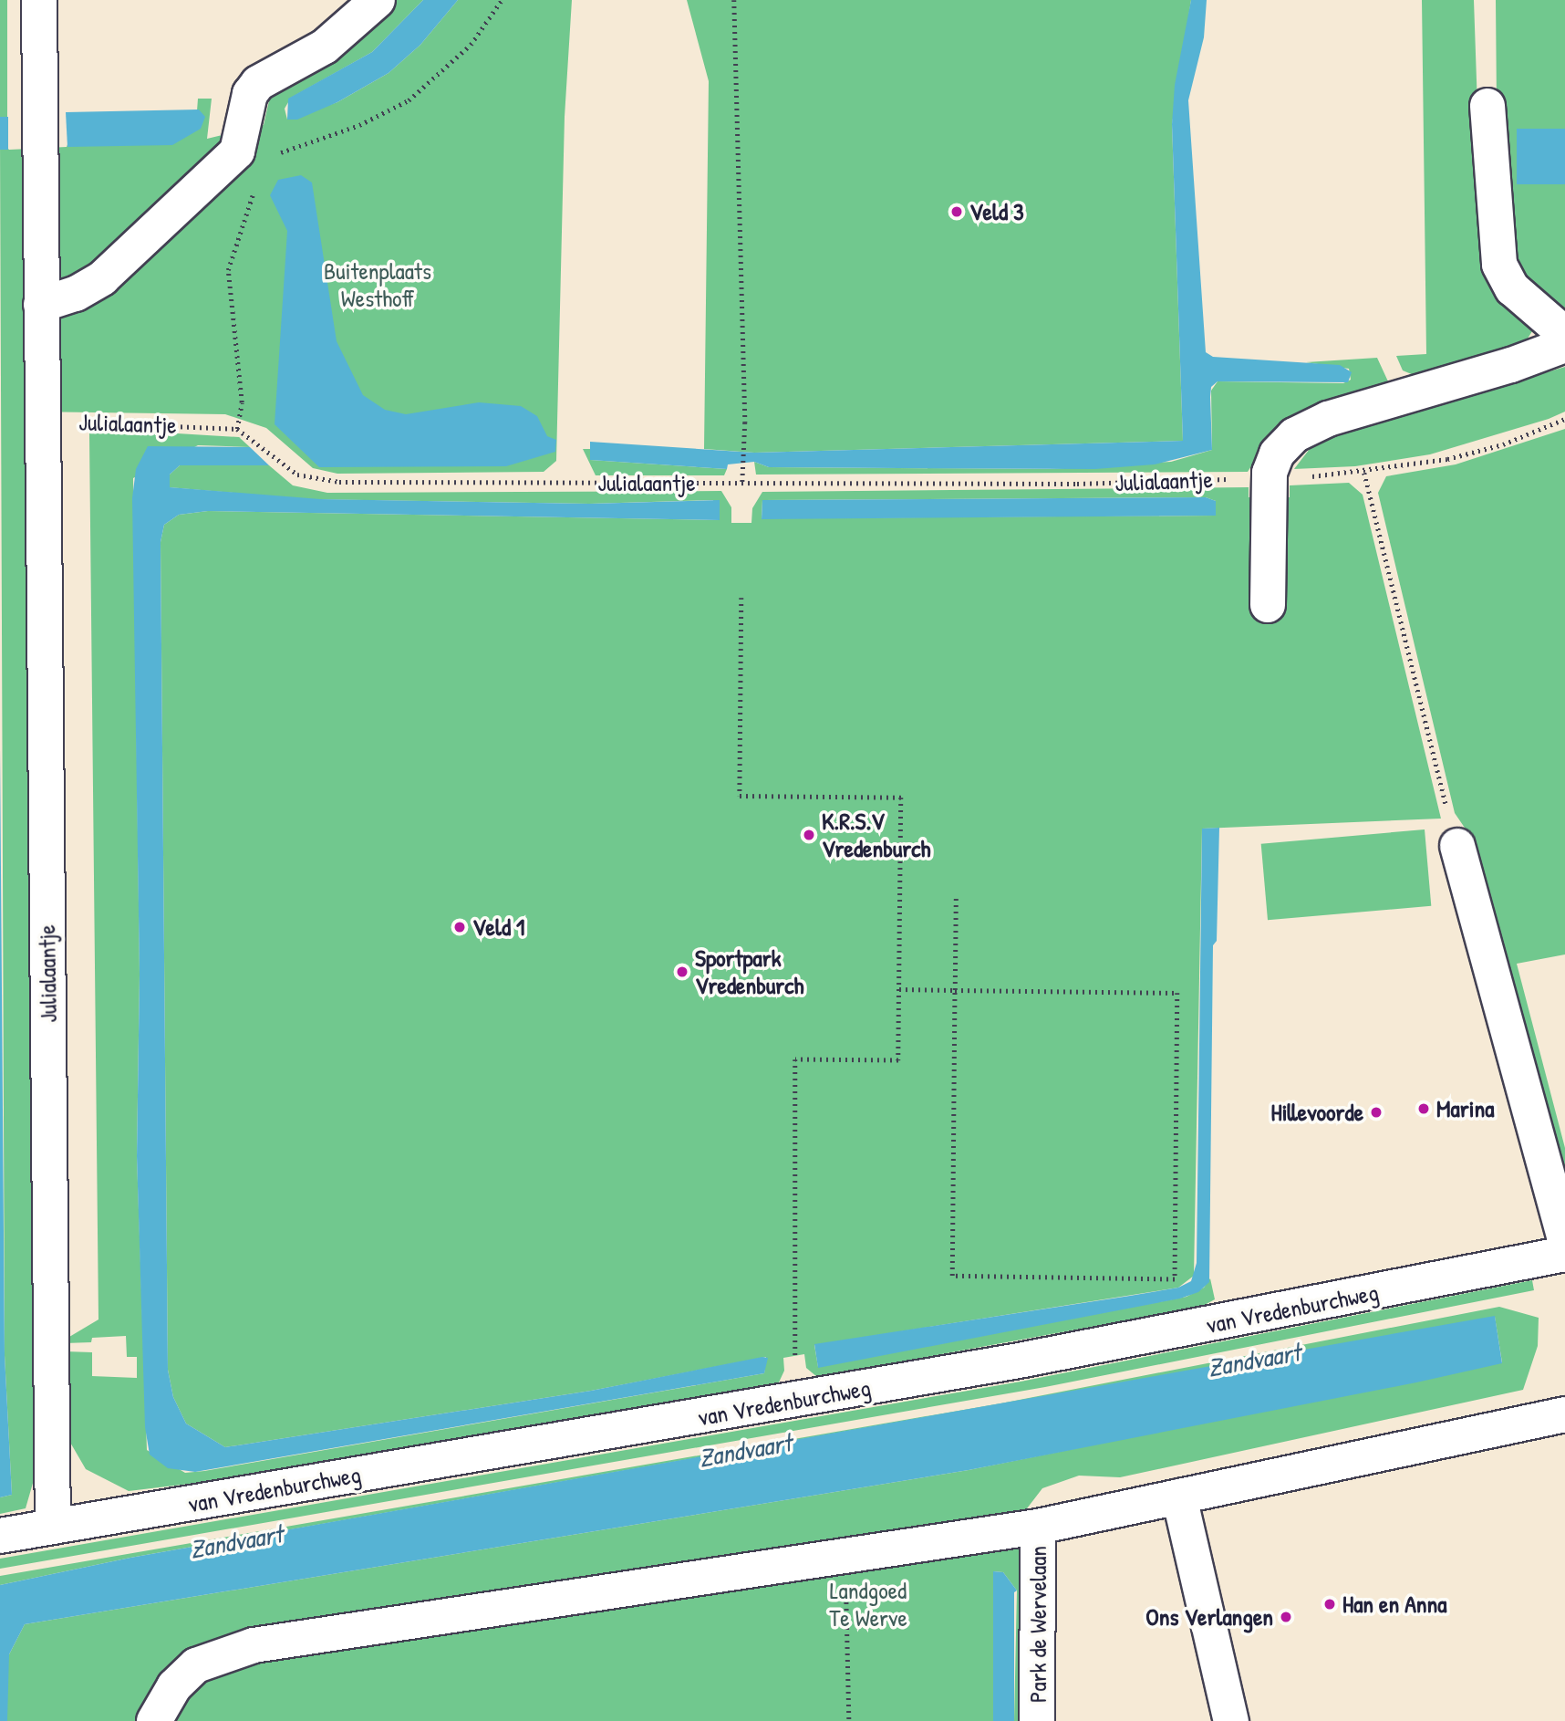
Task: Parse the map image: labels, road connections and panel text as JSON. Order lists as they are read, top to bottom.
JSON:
{
  "streets": {
    "street": ["Julialaantje", "van Vredenburchweg", "Park de Wervelaan"]
  },
  "crossings": [
    ["Julialaantje", "van Vredenburchweg"]
  ],
  "water": ["Zandvaart"],
  "parks": ["Buitenplaats Westhoff", "Landgoed Te Werve"],
  "places": [
    "Veld 3",
    "K.R.S.V Vredenburch",
    "Veld 1",
    "Sportpark Vredenburch",
    "Marina",
    "Hillevoorde",
    "Han en Anna",
    "Ons Verlangen"
  ]
}
